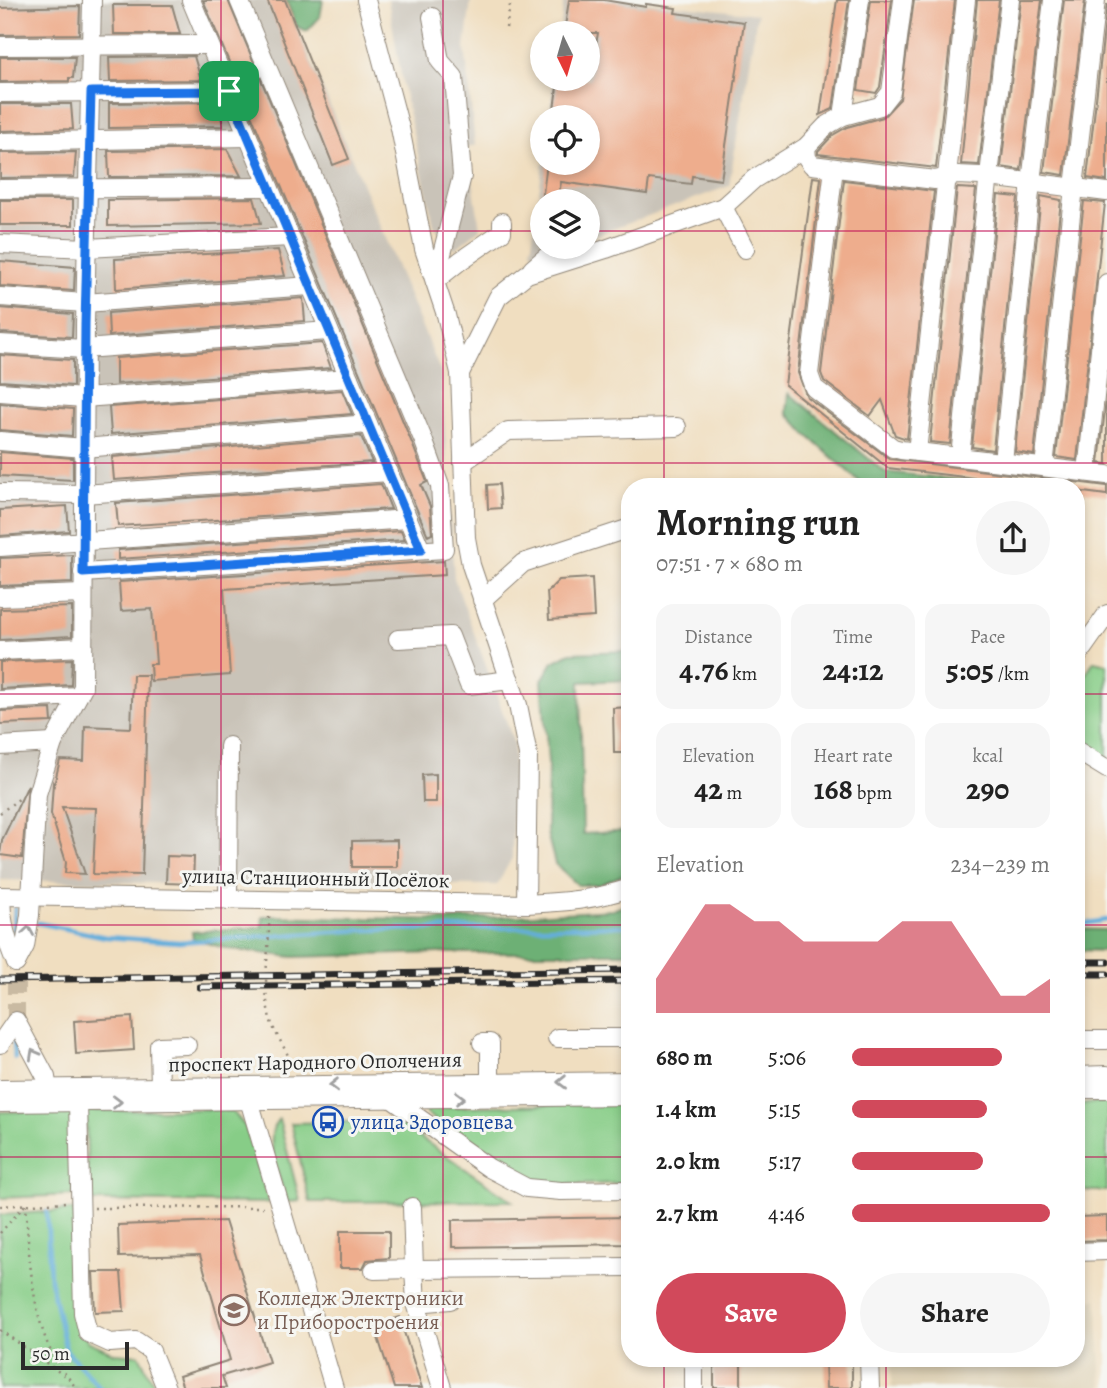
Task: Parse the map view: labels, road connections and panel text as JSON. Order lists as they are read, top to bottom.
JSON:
{
  "streets": {
    "street": ["улица Станционный Посёлок", "проспект Народного Ополчения"]
  },
  "places": {
    "bus stop": ["улица Здоровцева"],
    "school or university": ["Колледж Электроники и Приборостроения"]
  },
  "scale_bar": "50 m",
  "north": "bottom",
  "page": {
    "heading": ["Morning run", "07:51 · 7 × 680 m"],
    "stats": [
      ["Distance", "4.76 km"],
      ["Time", "24:12"],
      ["Pace", "5:05 /km"],
      ["Elevation", "42 m"],
      ["Heart rate", "168 bpm"],
      ["kcal", "290"]
    ],
    "chart": ["Elevation", "234–239 m"],
    "list": [
      {
        "name": "680 m",
        "note": "5:06"
      },
      {
        "name": "1.4 km",
        "note": "5:15"
      },
      {
        "name": "2.0 km",
        "note": "5:17"
      },
      {
        "name": "2.7 km",
        "note": "4:46"
      }
    ],
    "buttons": ["Save", "Share"],
    "scale": "50 m"
  }
}
